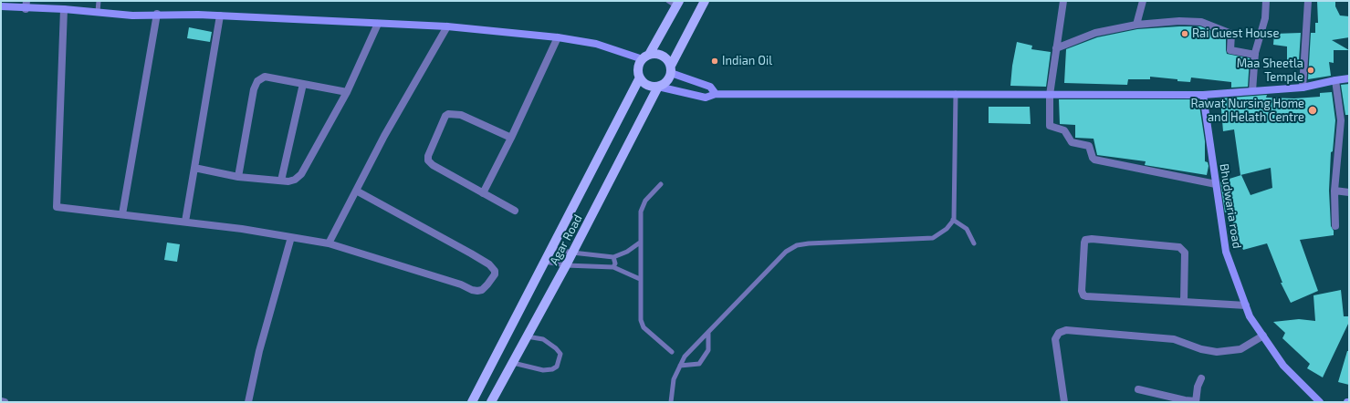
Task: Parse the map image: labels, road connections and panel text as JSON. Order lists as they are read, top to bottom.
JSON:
{
  "streets": {
    "main road": ["Agar Road"],
    "street": ["Bhudwaria road"]
  },
  "places": [
    "Rai Guest House",
    "Indian Oil",
    "Maa Sheetla Temple",
    "Rawat Nursing Home and Helath Centre"
  ]
}
